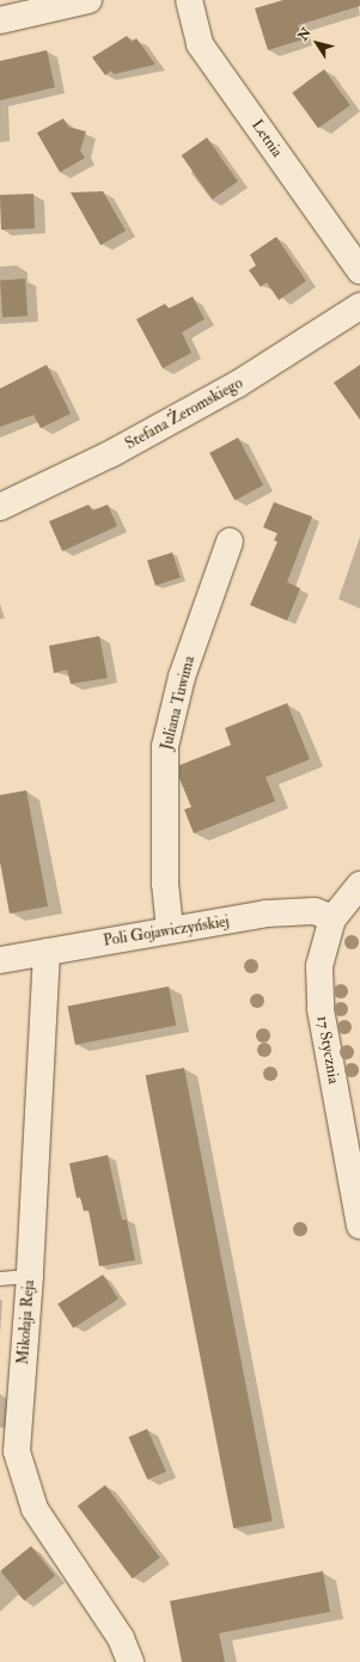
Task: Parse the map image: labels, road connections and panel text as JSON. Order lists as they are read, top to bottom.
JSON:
{
  "streets": {
    "street": [
      "Letnia",
      "Stefana Żeromskiego",
      "Juliana Tuwima",
      "Poli Gojawiczyńskiej",
      "17 Stycznia",
      "Mikołaja Reja"
    ]
  },
  "crossings": [
    ["Juliana Tuwima", "Poli Gojawiczyńskiej"],
    ["Poli Gojawiczyńskiej", "17 Stycznia"],
    ["Poli Gojawiczyńskiej", "Mikołaja Reja"]
  ],
  "north": "top left"
}
